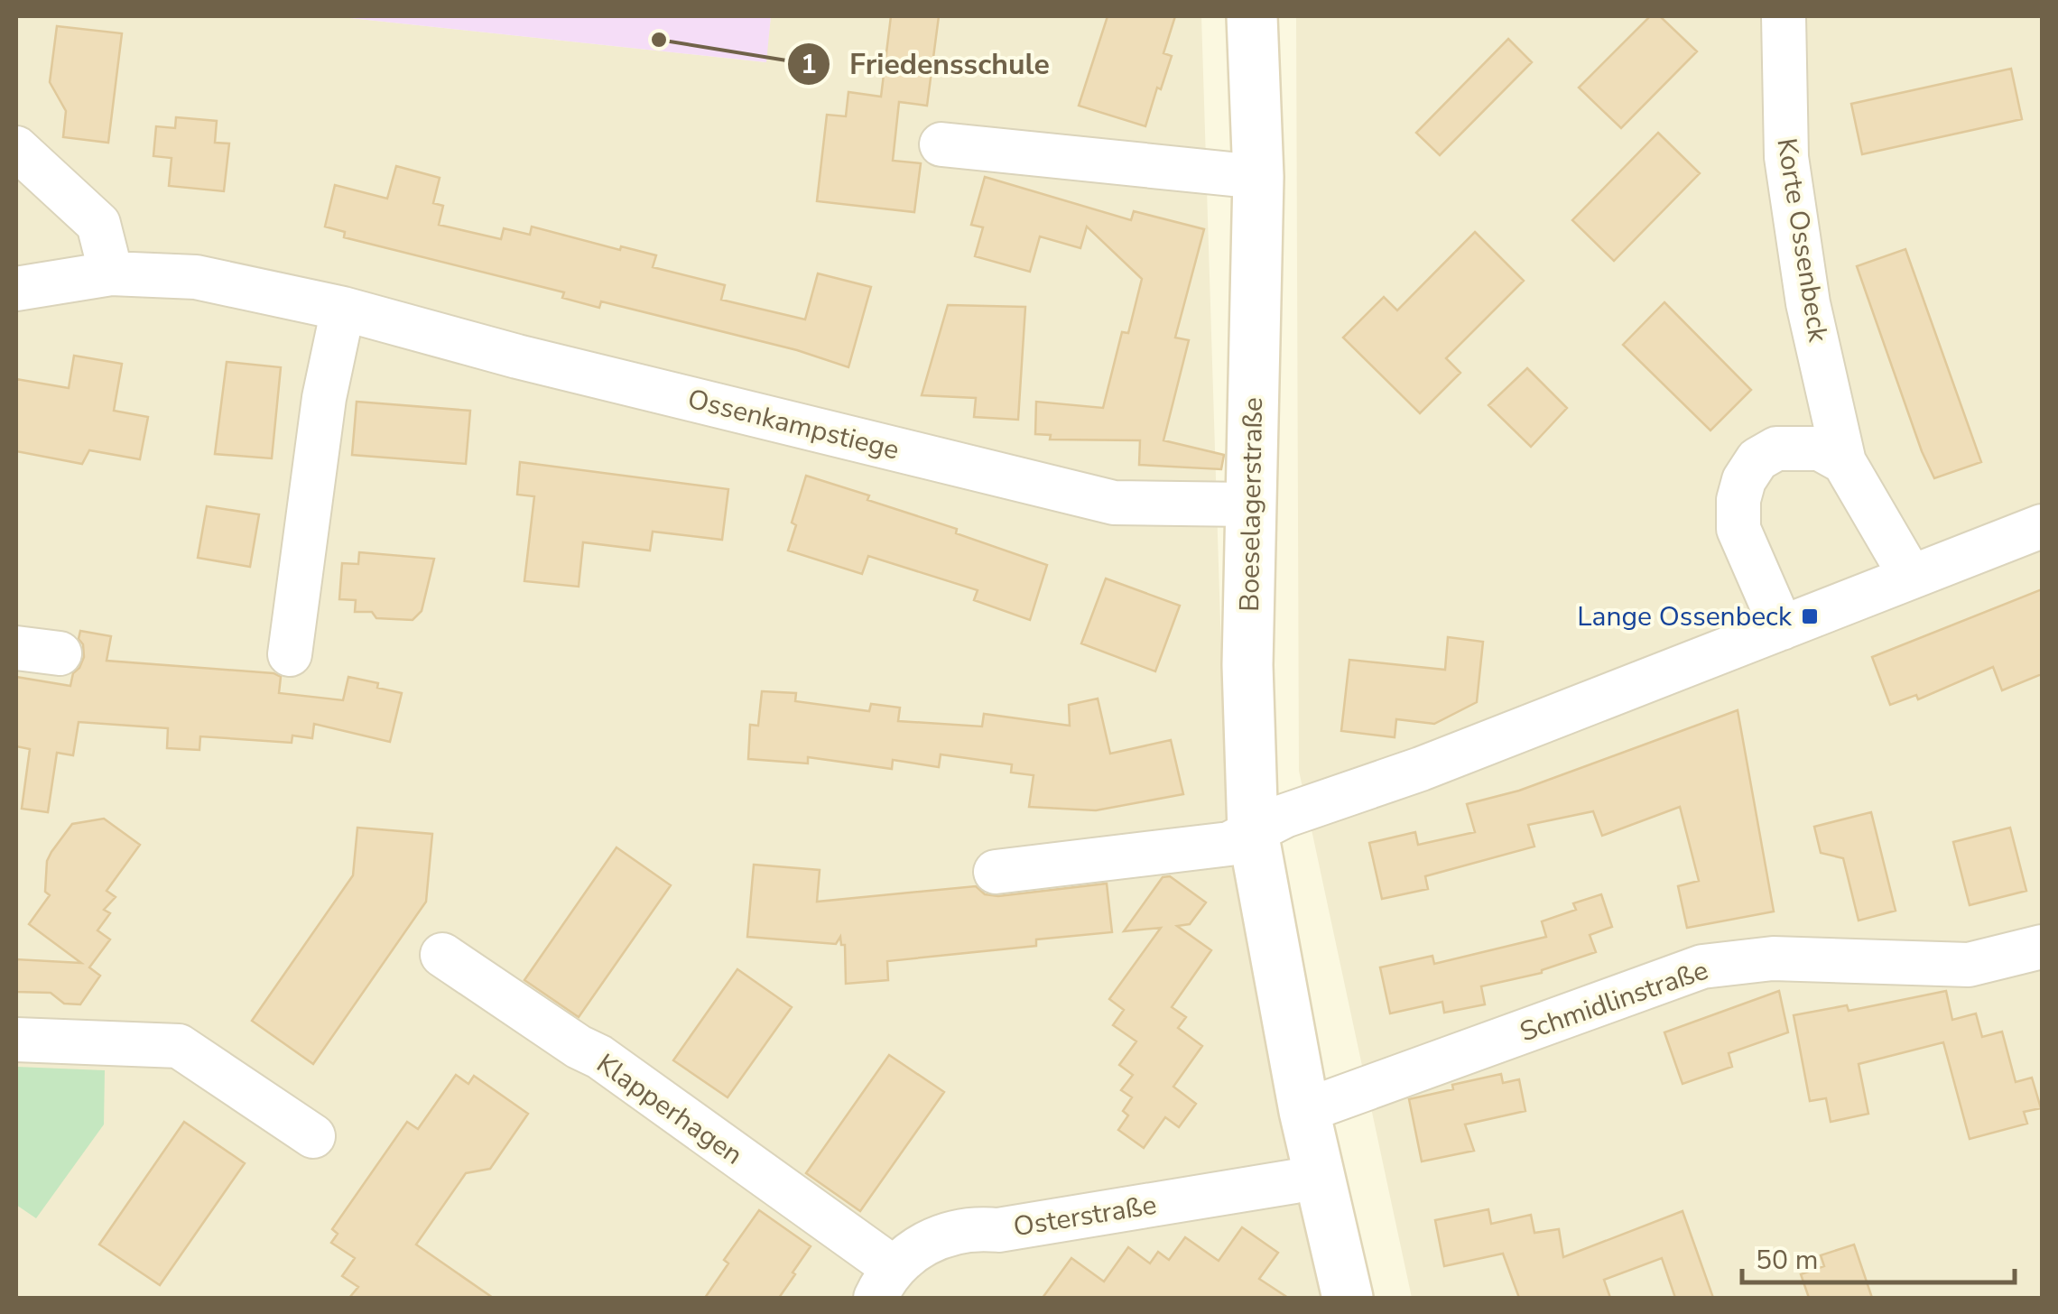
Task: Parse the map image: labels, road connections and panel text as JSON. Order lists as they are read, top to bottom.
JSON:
{
  "streets": {
    "street": [
      "Korte Ossenbeck",
      "Ossenkampstiege",
      "Boeselagerstraße",
      "Schmidlinstraße",
      "Klapperhagen",
      "Osterstraße"
    ]
  },
  "crossings": [
    ["Ossenkampstiege", "Boeselagerstraße"],
    ["Boeselagerstraße", "Schmidlinstraße"],
    ["Boeselagerstraße", "Osterstraße"],
    ["Klapperhagen", "Osterstraße"]
  ],
  "places": {
    "other": ["Friedensschule"],
    "transit": ["Lange Ossenbeck"]
  },
  "scale_bar": "50 m"
}
